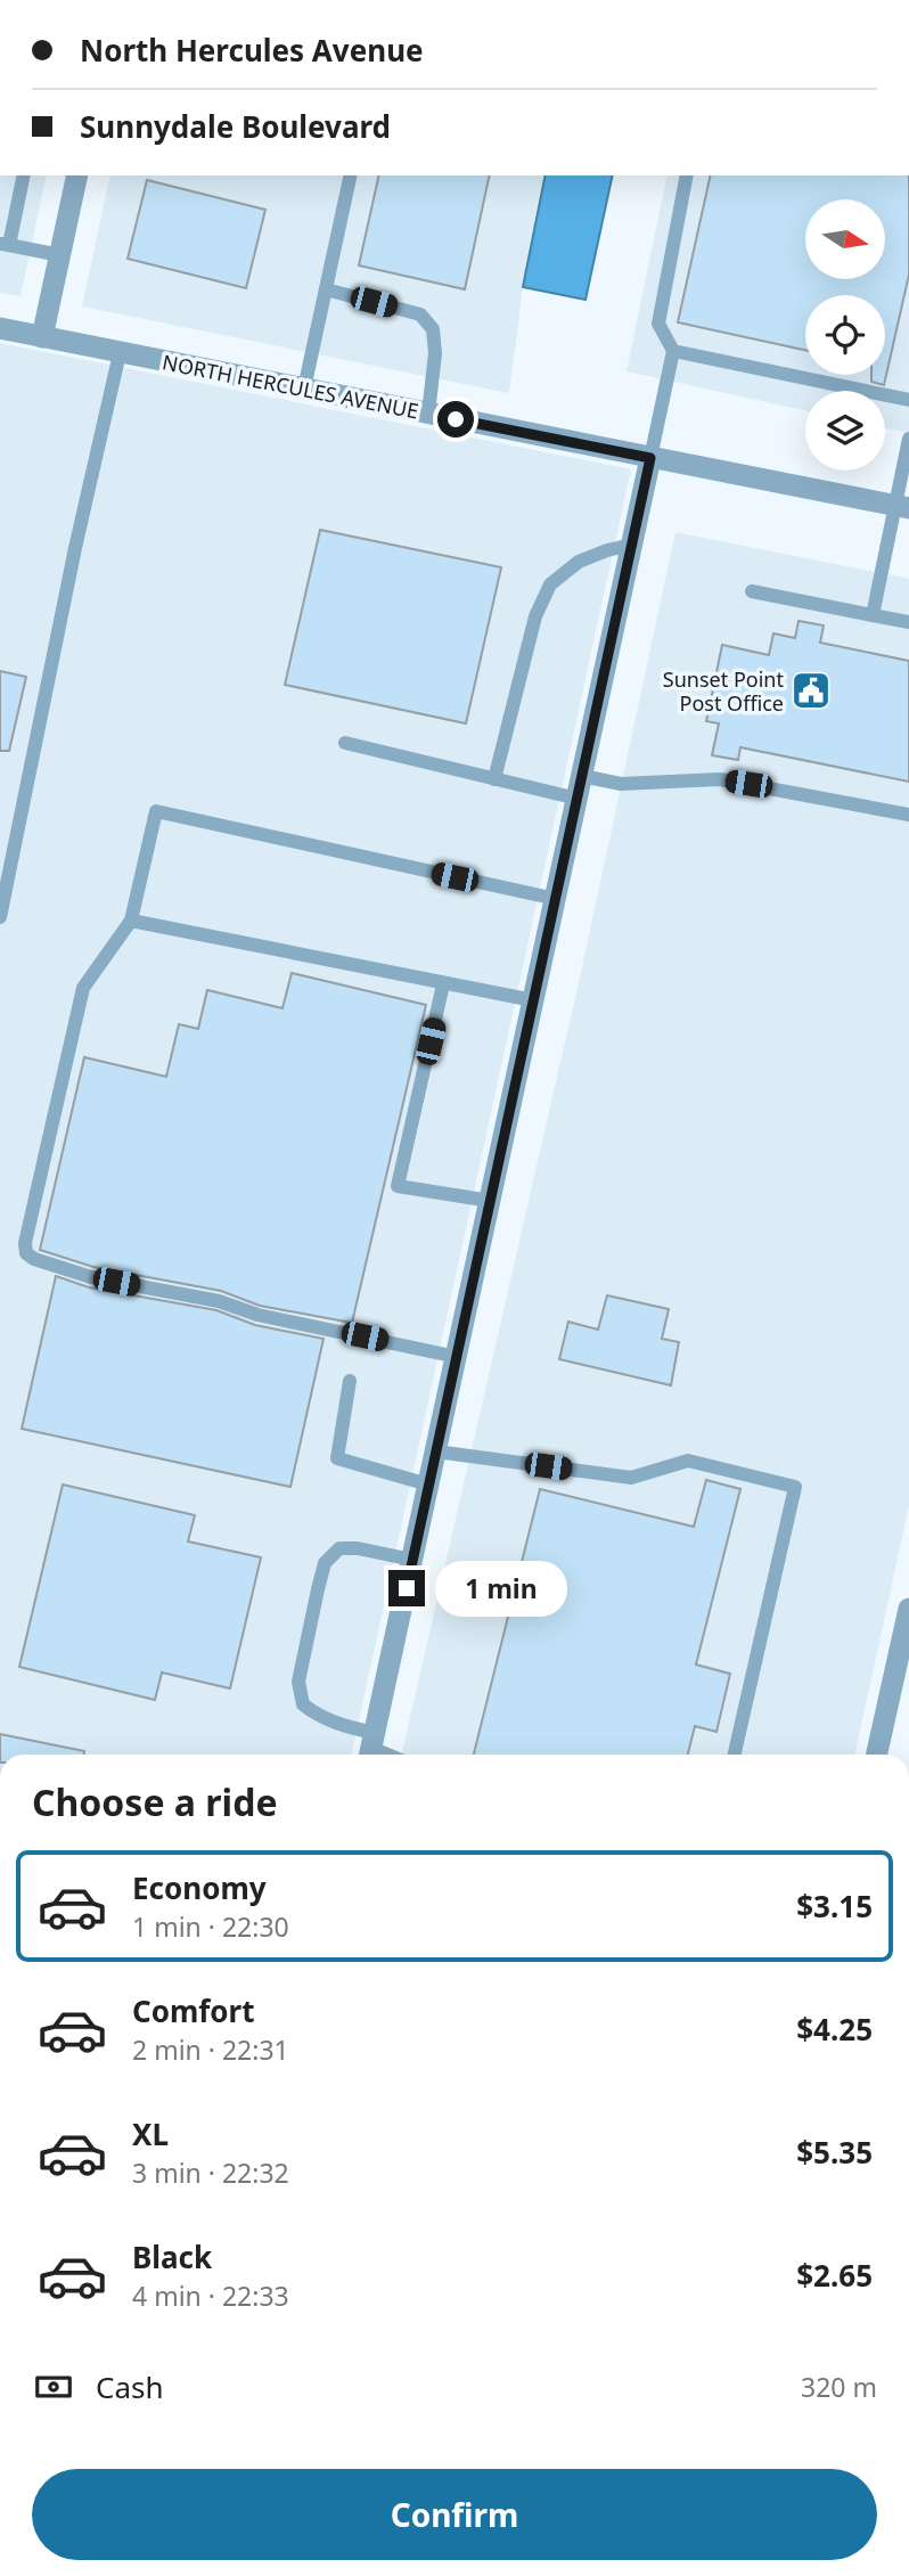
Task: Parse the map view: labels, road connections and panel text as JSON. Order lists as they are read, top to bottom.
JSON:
{
  "streets": {
    "street": ["NORTH HERCULES AVENUE"]
  },
  "places": {
    "public building": ["Sunset Point Post Office"]
  },
  "north": "right",
  "page": {
    "banner": ["North Hercules Avenue", "Sunnydale Boulevard"],
    "bubble": "1 min",
    "heading": "Choose a ride",
    "list": [
      {
        "name": "Economy",
        "note": "1 min · 22:30",
        "value": "$3.15"
      },
      {
        "name": "Comfort",
        "note": "2 min · 22:31",
        "value": "$4.25"
      },
      {
        "name": "XL",
        "note": "3 min · 22:32",
        "value": "$5.35"
      },
      {
        "name": "Black",
        "note": "4 min · 22:33",
        "value": "$2.65"
      }
    ],
    "pay": ["Cash", "320 m"],
    "buttons": "Confirm"
  }
}
